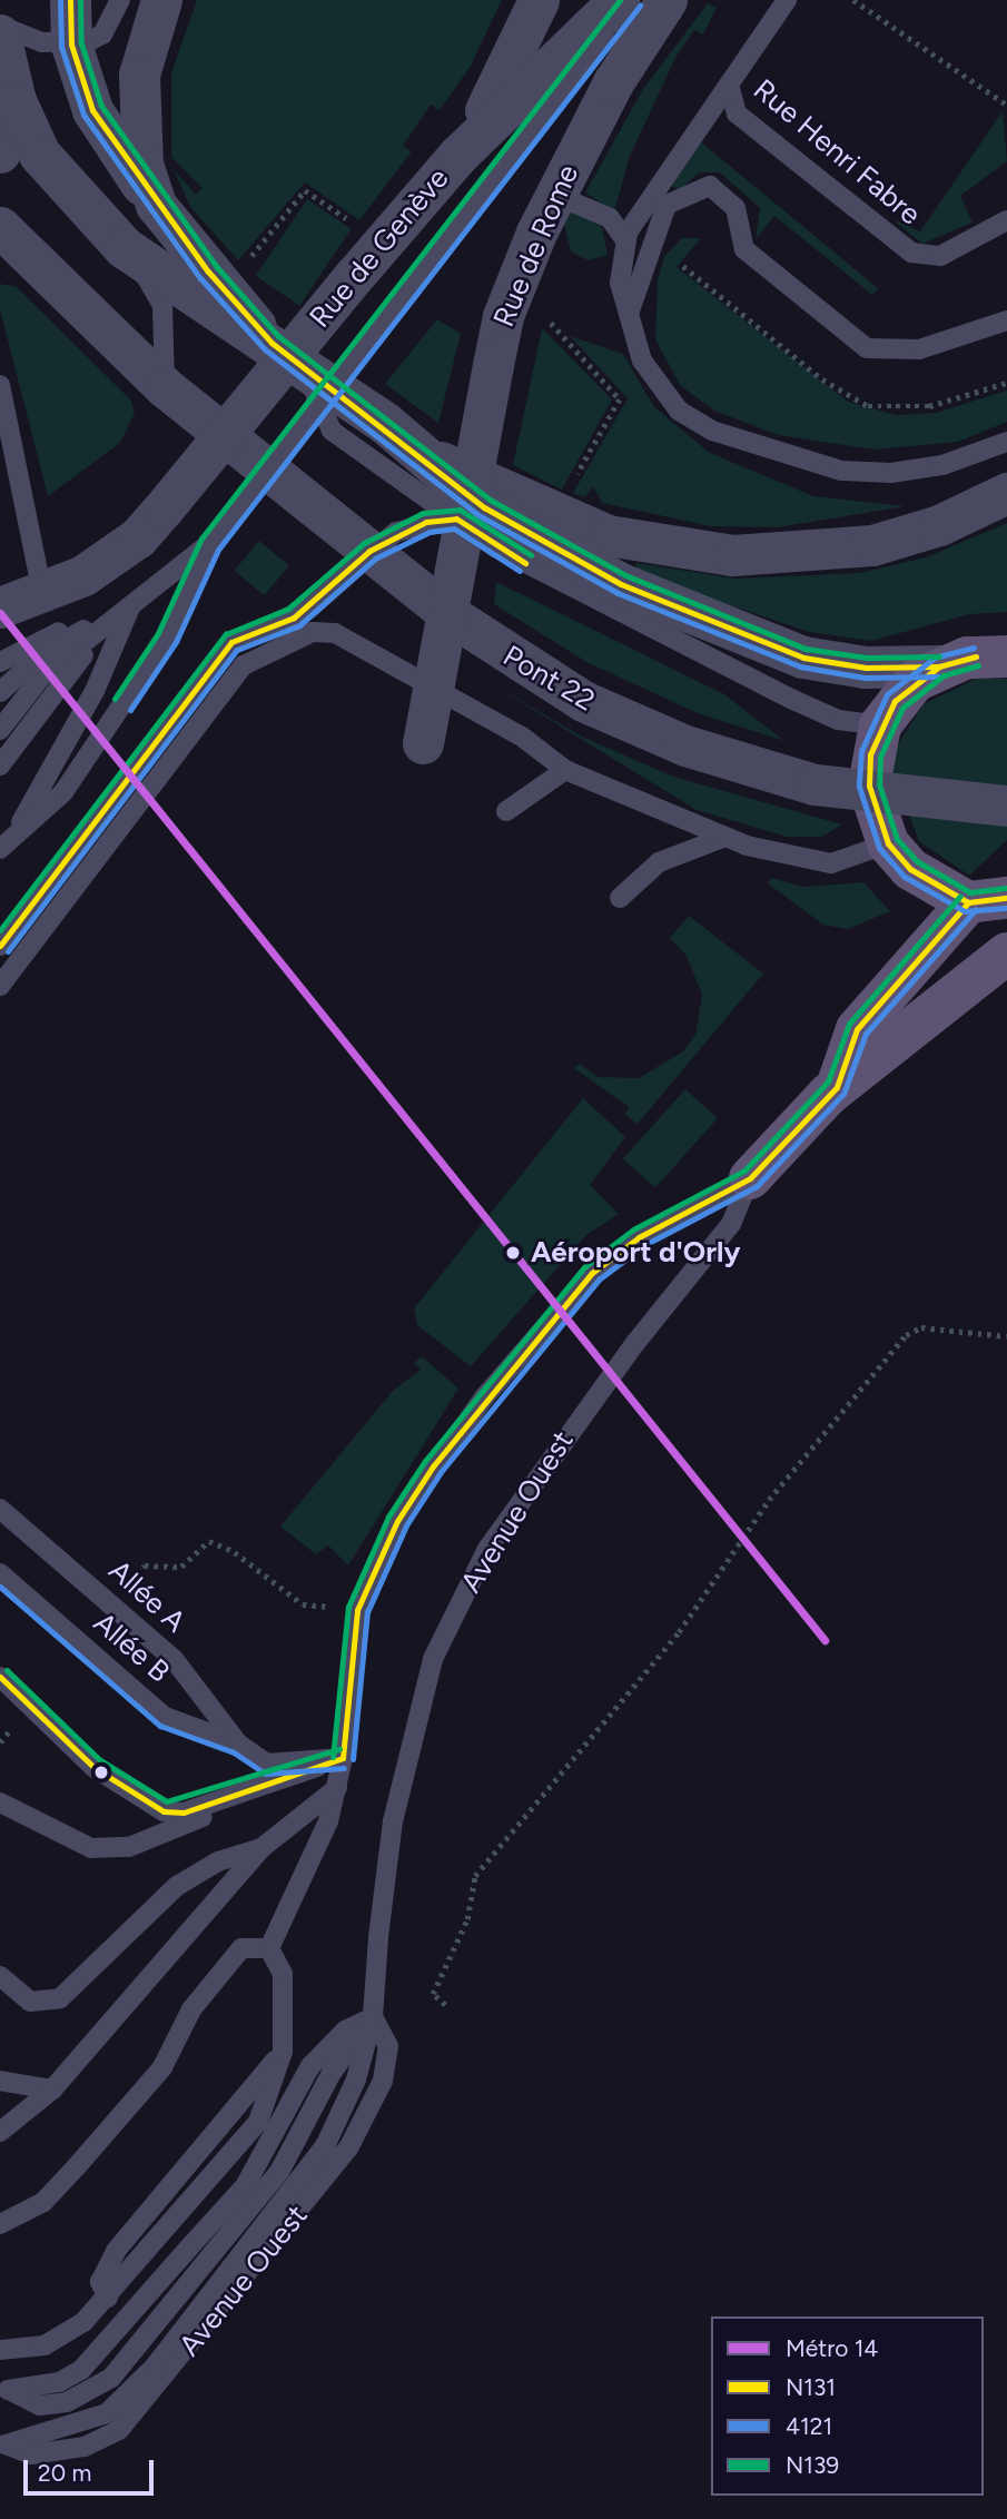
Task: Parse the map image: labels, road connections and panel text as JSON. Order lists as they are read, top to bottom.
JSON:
{
  "streets": {
    "main road": ["Avenue Ouest"],
    "street": ["Rue de Rome", "Rue de Genève", "Pont 22"],
    "lane": ["Rue Henri Fabre", "Allée A", "Allée B"]
  },
  "crossings": [
    ["Allée A", "Allée B"]
  ],
  "places": ["Aéroport d'Orly"],
  "lines": [
    "transit line N131",
    "transit line 4121",
    "transit line N139",
    "metro line 14"
  ],
  "legend": [
    "Métro 14",
    "N131",
    "4121",
    "N139"
  ],
  "scale_bar": "20 m"
}
